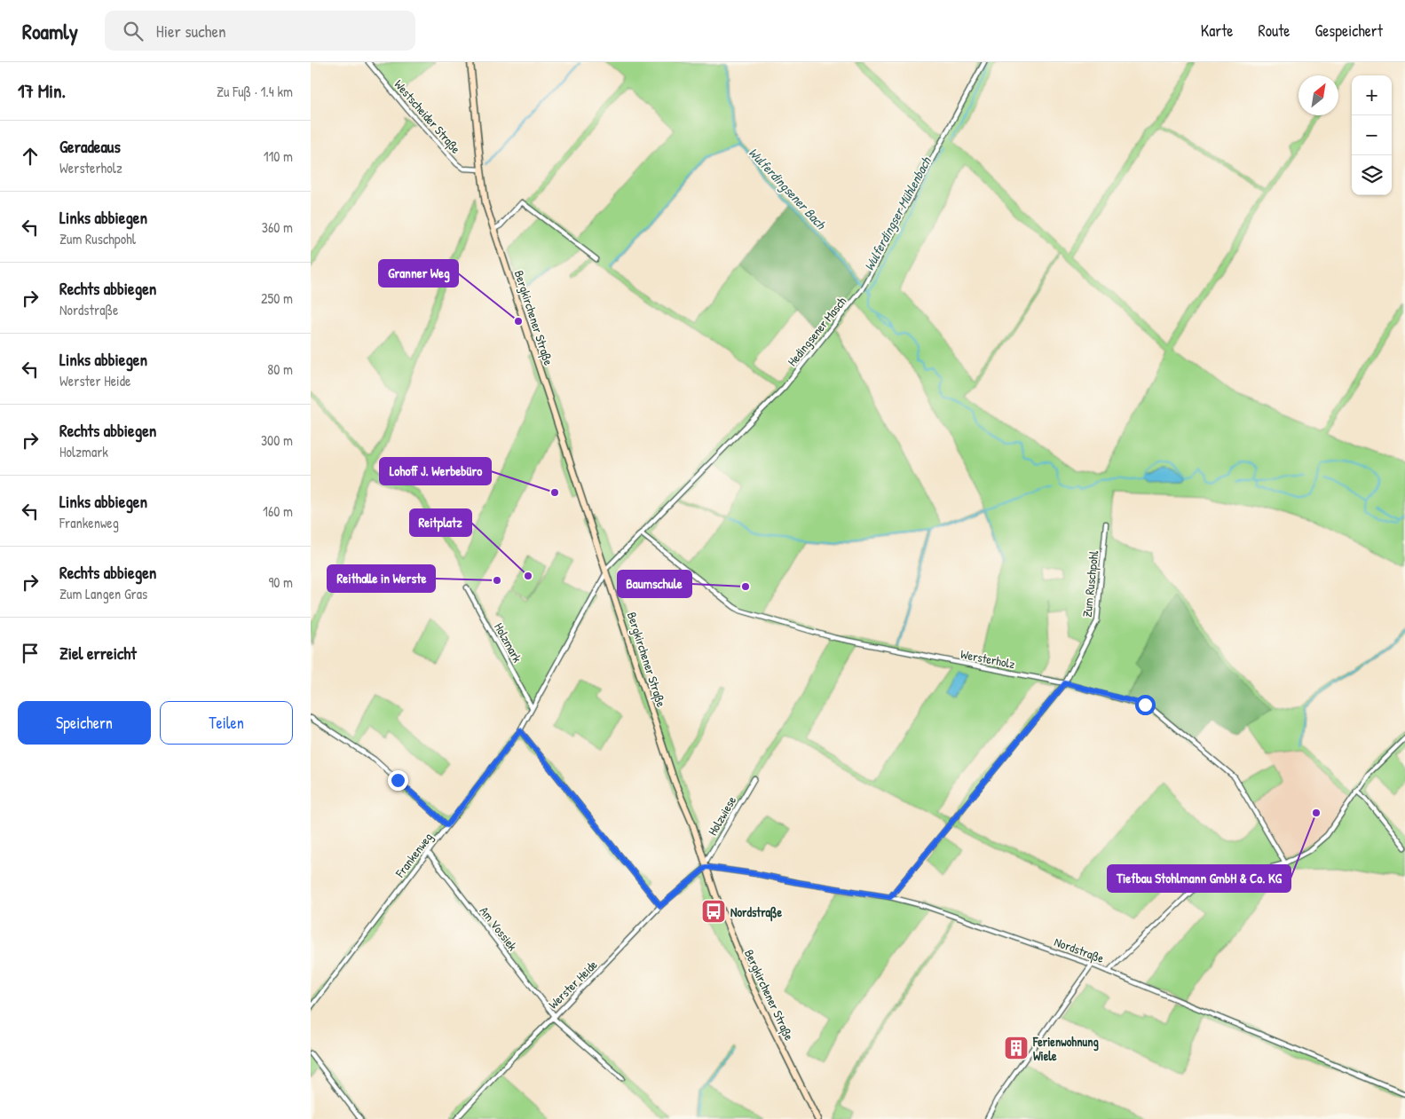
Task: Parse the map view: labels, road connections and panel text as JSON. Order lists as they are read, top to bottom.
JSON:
{
  "streets": {
    "street": [
      "Westscheider Straße",
      "Bergkirchener Straße",
      "Hedingsener Masch",
      "Zum Ruschpohl",
      "Holzmark",
      "Wersterholz",
      "Holzwiese",
      "Frankenweg",
      "Am Vossiek",
      "Nordstraße",
      "Werster Heide"
    ]
  },
  "crossings": [
    ["Westscheider Straße", "Bergkirchener Straße"],
    ["Bergkirchener Straße", "Hedingsener Masch"],
    ["Bergkirchener Straße", "Holzwiese"],
    ["Bergkirchener Straße", "Frankenweg"],
    ["Bergkirchener Straße", "Nordstraße"],
    ["Bergkirchener Straße", "Werster Heide"],
    ["Hedingsener Masch", "Wersterholz"],
    ["Hedingsener Masch", "Frankenweg"],
    ["Zum Ruschpohl", "Wersterholz"],
    ["Zum Ruschpohl", "Nordstraße"],
    ["Holzmark", "Frankenweg"],
    ["Holzwiese", "Nordstraße"],
    ["Holzwiese", "Werster Heide"],
    ["Frankenweg", "Am Vossiek"],
    ["Am Vossiek", "Werster Heide"],
    ["Nordstraße", "Werster Heide"]
  ],
  "water": ["Wulferdingsener Bach", "Wulferdingser Mühlenbach"],
  "places": {
    "other": [
      "Granner Weg",
      "Lohoff J. Werbebüro",
      "Reitplatz",
      "Reithalle in Werste",
      "Baumschule",
      "Tiefbau Stohlmann GmbH & Co. KG"
    ],
    "bus stop": ["Nordstraße"],
    "building": ["Ferienwohnung Wiele"]
  },
  "north": "top right",
  "page": {
    "header": "Roamly",
    "search": "Hier suchen",
    "nav": ["Karte", "Route", "Gespeichert"],
    "heading": ["17 Min.", "Zu Fuß · 1.4 km"],
    "map_buttons": ["+", "−"],
    "list": [
      ["Geradeaus", "Wersterholz", "110 m"],
      ["Links abbiegen", "Zum Ruschpohl", "360 m"],
      ["Rechts abbiegen", "Nordstraße", "250 m"],
      ["Links abbiegen", "Werster Heide", "80 m"],
      ["Rechts abbiegen", "Holzmark", "300 m"],
      ["Links abbiegen", "Frankenweg", "160 m"],
      ["Rechts abbiegen", "Zum Langen Gras", "90 m"],
      "Ziel erreicht"
    ],
    "buttons": ["Speichern", "Teilen"]
  }
}
